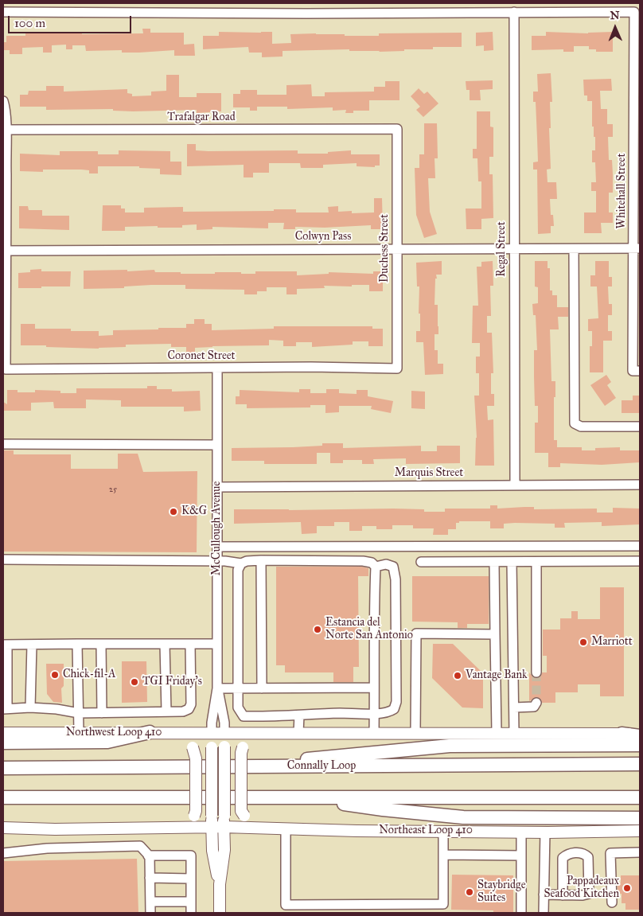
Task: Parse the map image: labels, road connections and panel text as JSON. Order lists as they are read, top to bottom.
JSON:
{
  "streets": {
    "highway": ["Connally Loop"],
    "main road": ["McCullough Avenue", "Northwest Loop 410", "Northeast Loop 410"],
    "street": [
      "Trafalgar Road",
      "Whitehall Street",
      "Colwyn Pass",
      "Duchess Street",
      "Regal Street",
      "Coronet Street",
      "Marquis Street"
    ]
  },
  "crossings": [
    ["Trafalgar Road", "Duchess Street"],
    ["Whitehall Street", "Colwyn Pass"],
    ["Colwyn Pass", "Duchess Street"],
    ["Colwyn Pass", "Regal Street"],
    ["Colwyn Pass", "Coronet Street"],
    ["Duchess Street", "Coronet Street"],
    ["Regal Street", "Marquis Street"],
    ["Coronet Street", "McCullough Avenue"],
    ["Marquis Street", "McCullough Avenue"],
    ["McCullough Avenue", "Northwest Loop 410"],
    ["McCullough Avenue", "Northeast Loop 410"]
  ],
  "places": [
    "K&G",
    "Estancia del Norte San Antonio",
    "Marriott",
    "Chick-fil-A",
    "Vantage Bank",
    "TGI Friday's",
    "Pappadeaux Seafood Kitchen",
    "Staybridge Suites"
  ],
  "house_numbers": ["25"],
  "scale_bar": "100 m",
  "north": "top"
}
